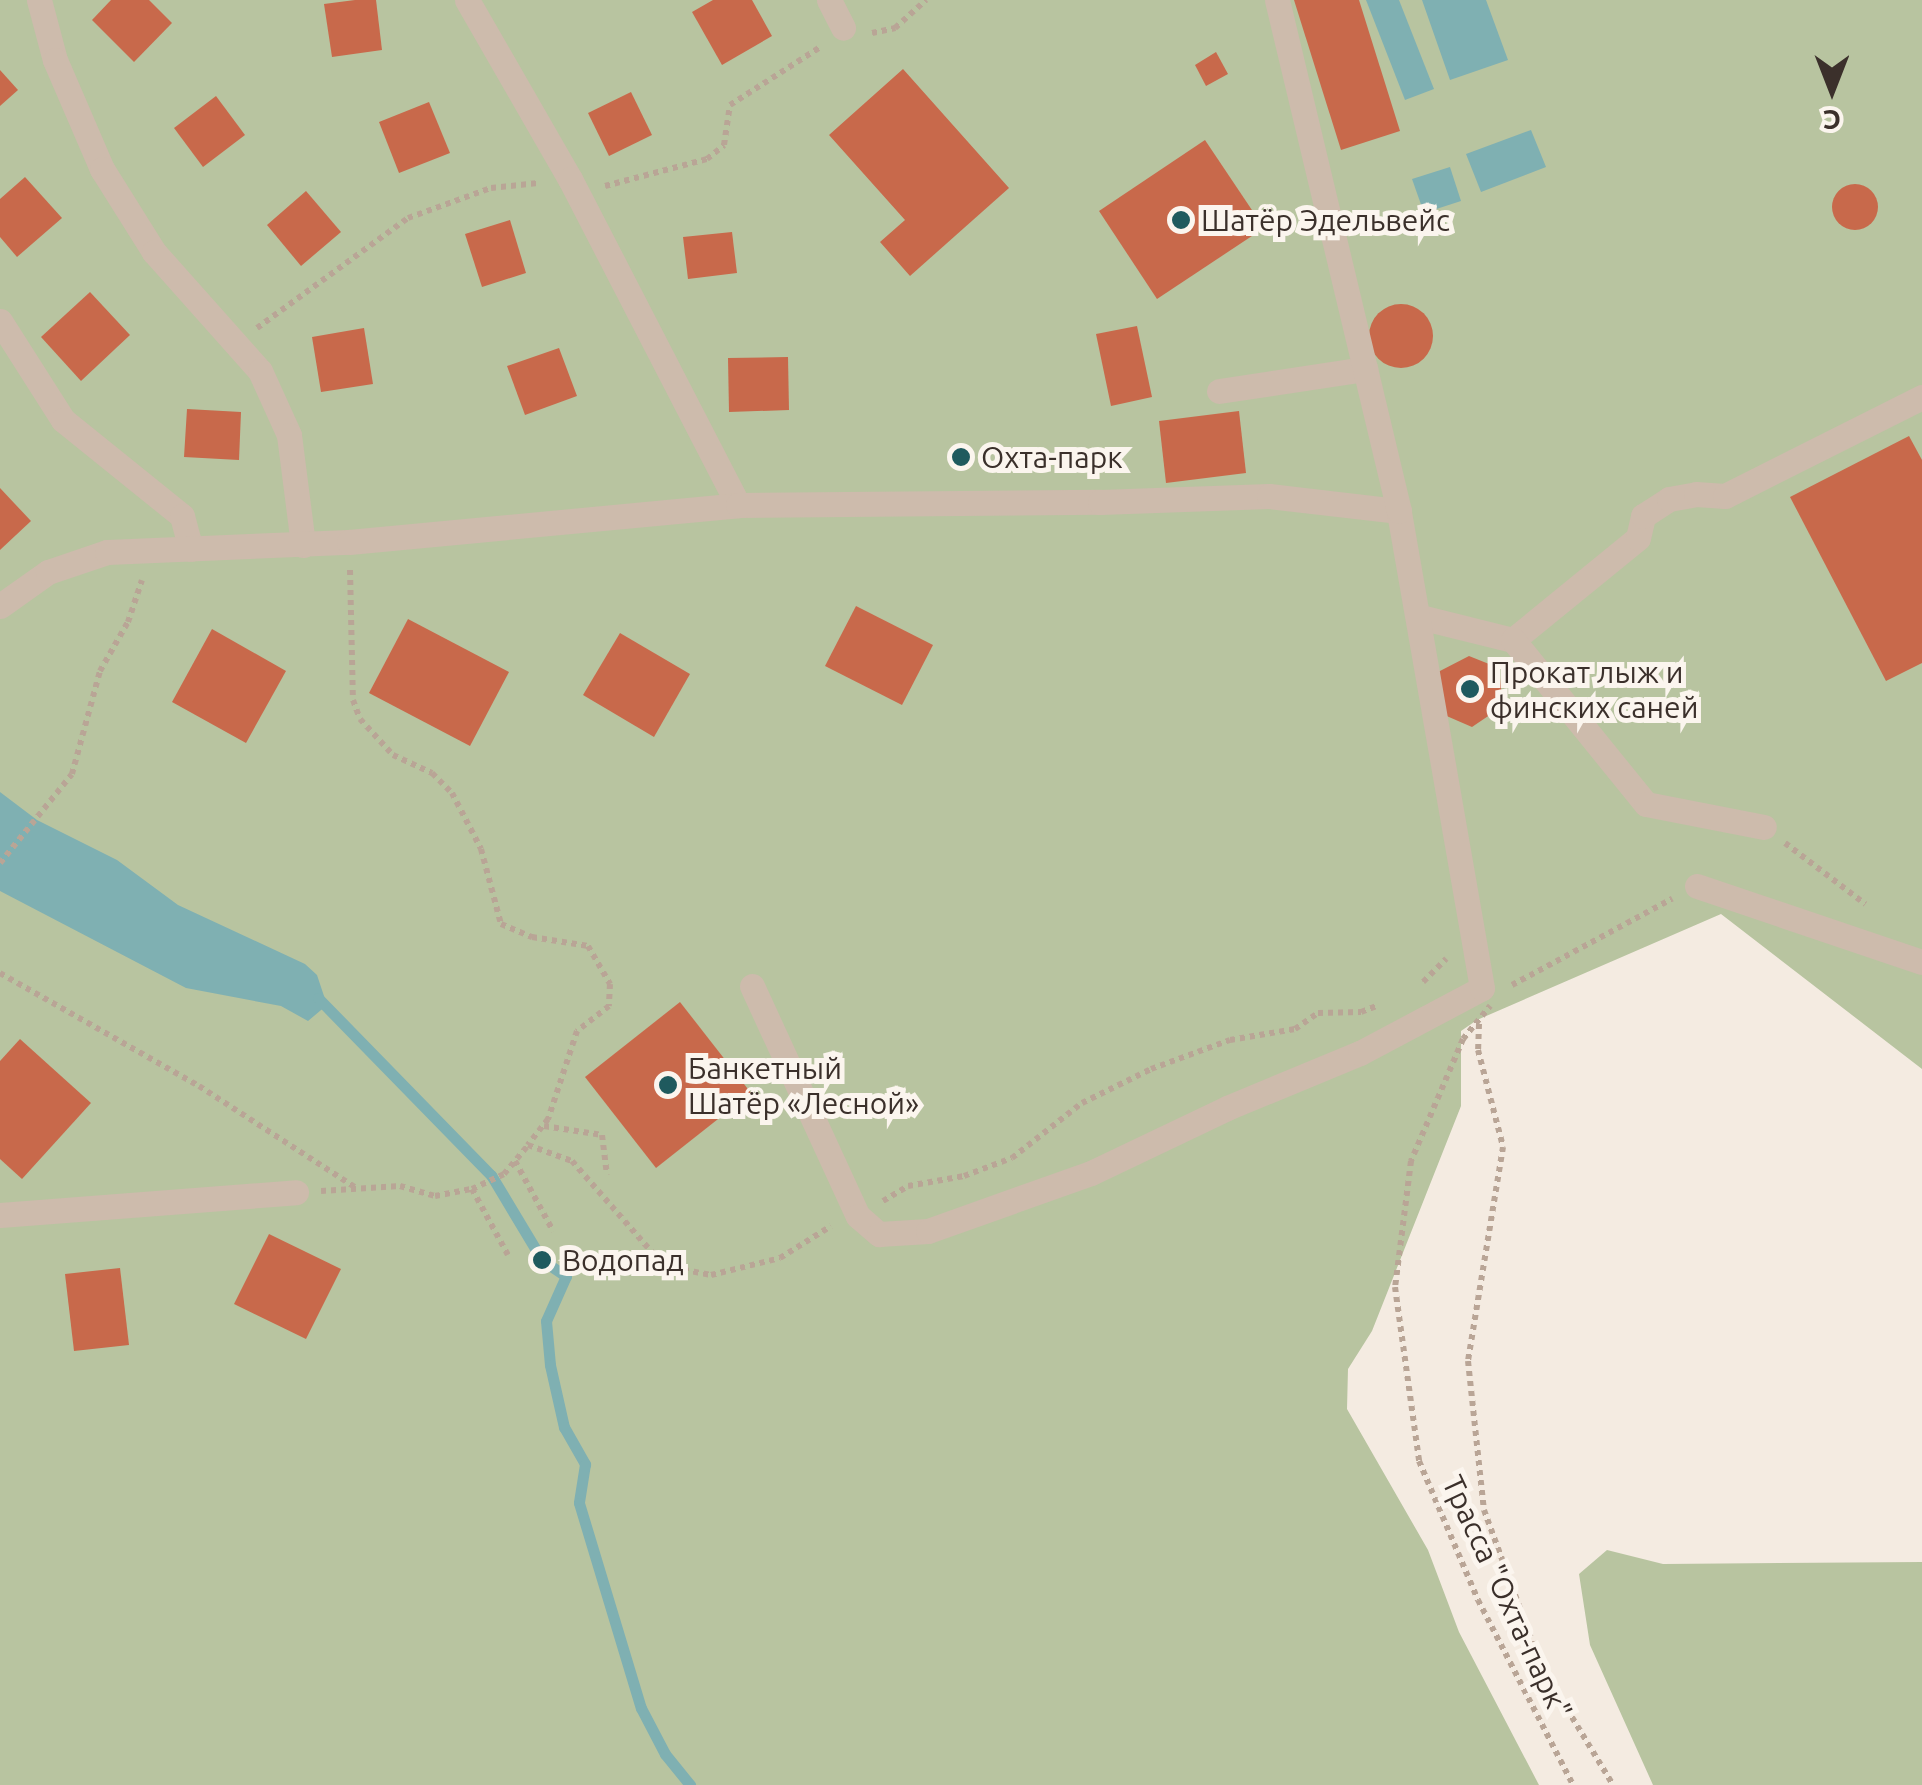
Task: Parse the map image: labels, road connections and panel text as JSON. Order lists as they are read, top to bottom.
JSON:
{
  "streets": {
    "path": ["Трасса \"Охта-парк\""]
  },
  "places": [
    "Шатёр Эдельвейс",
    "Охта-парк",
    "Прокат лыж и финских саней",
    "Банкетный Шатёр «Лесной»",
    "Водопад"
  ],
  "north": "bottom"
}
